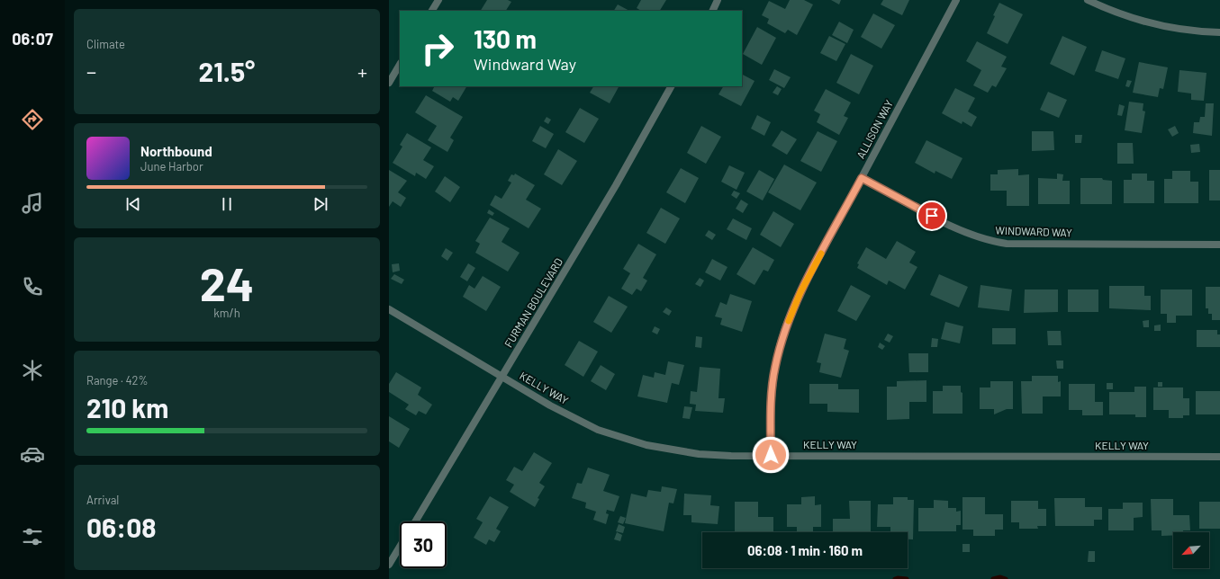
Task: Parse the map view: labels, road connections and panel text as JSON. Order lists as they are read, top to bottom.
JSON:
{
  "streets": {
    "street": [
      "ALLISON WAY",
      "WINDWARD WAY",
      "FURMAN BOULEVARD",
      "KELLY WAY"
    ]
  },
  "crossings": [
    ["ALLISON WAY", "WINDWARD WAY"],
    ["ALLISON WAY", "KELLY WAY"],
    ["FURMAN BOULEVARD", "KELLY WAY"]
  ],
  "north": "bottom left",
  "page": {
    "tabs": "06:07",
    "tile": [
      "Climate",
      ["24", "km/h"],
      ["Range · 42%", "210 km"],
      ["Arrival", "06:08"]
    ],
    "turn": ["130 m", "Windward Way"],
    "heat": ["−", "21.5°", "+"],
    "song": ["Northbound", "June Harbor"],
    "limit": "30",
    "trip": "06:08 · 1 min · 160 m"
  }
}
